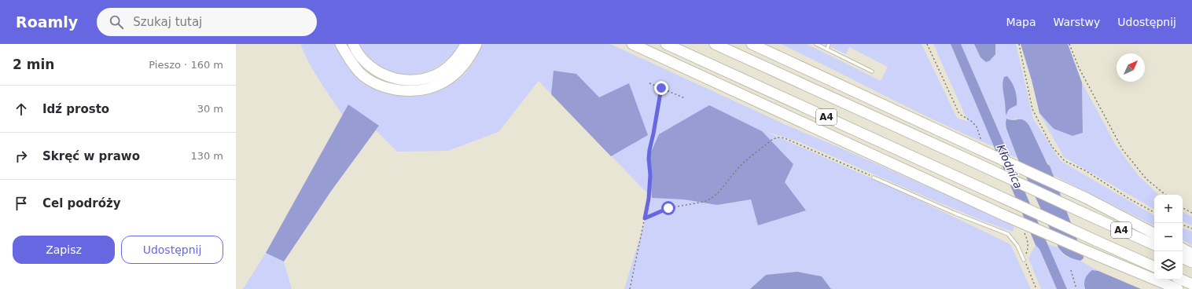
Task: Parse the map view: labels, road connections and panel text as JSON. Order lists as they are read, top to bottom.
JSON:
{
  "streets": {
    "highway": ["A4"]
  },
  "water": ["Kłodnica"],
  "north": "top right",
  "page": {
    "header": "Roamly",
    "search": "Szukaj tutaj",
    "nav": ["Mapa", "Warstwy", "Udostępnij"],
    "heading": ["2 min", "Pieszo · 160 m"],
    "list": [
      ["Idź prosto", "30 m"],
      ["Skręć w prawo", "130 m"],
      "Cel podróży"
    ],
    "map_buttons": ["+", "−"],
    "buttons": ["Zapisz", "Udostępnij"]
  }
}
